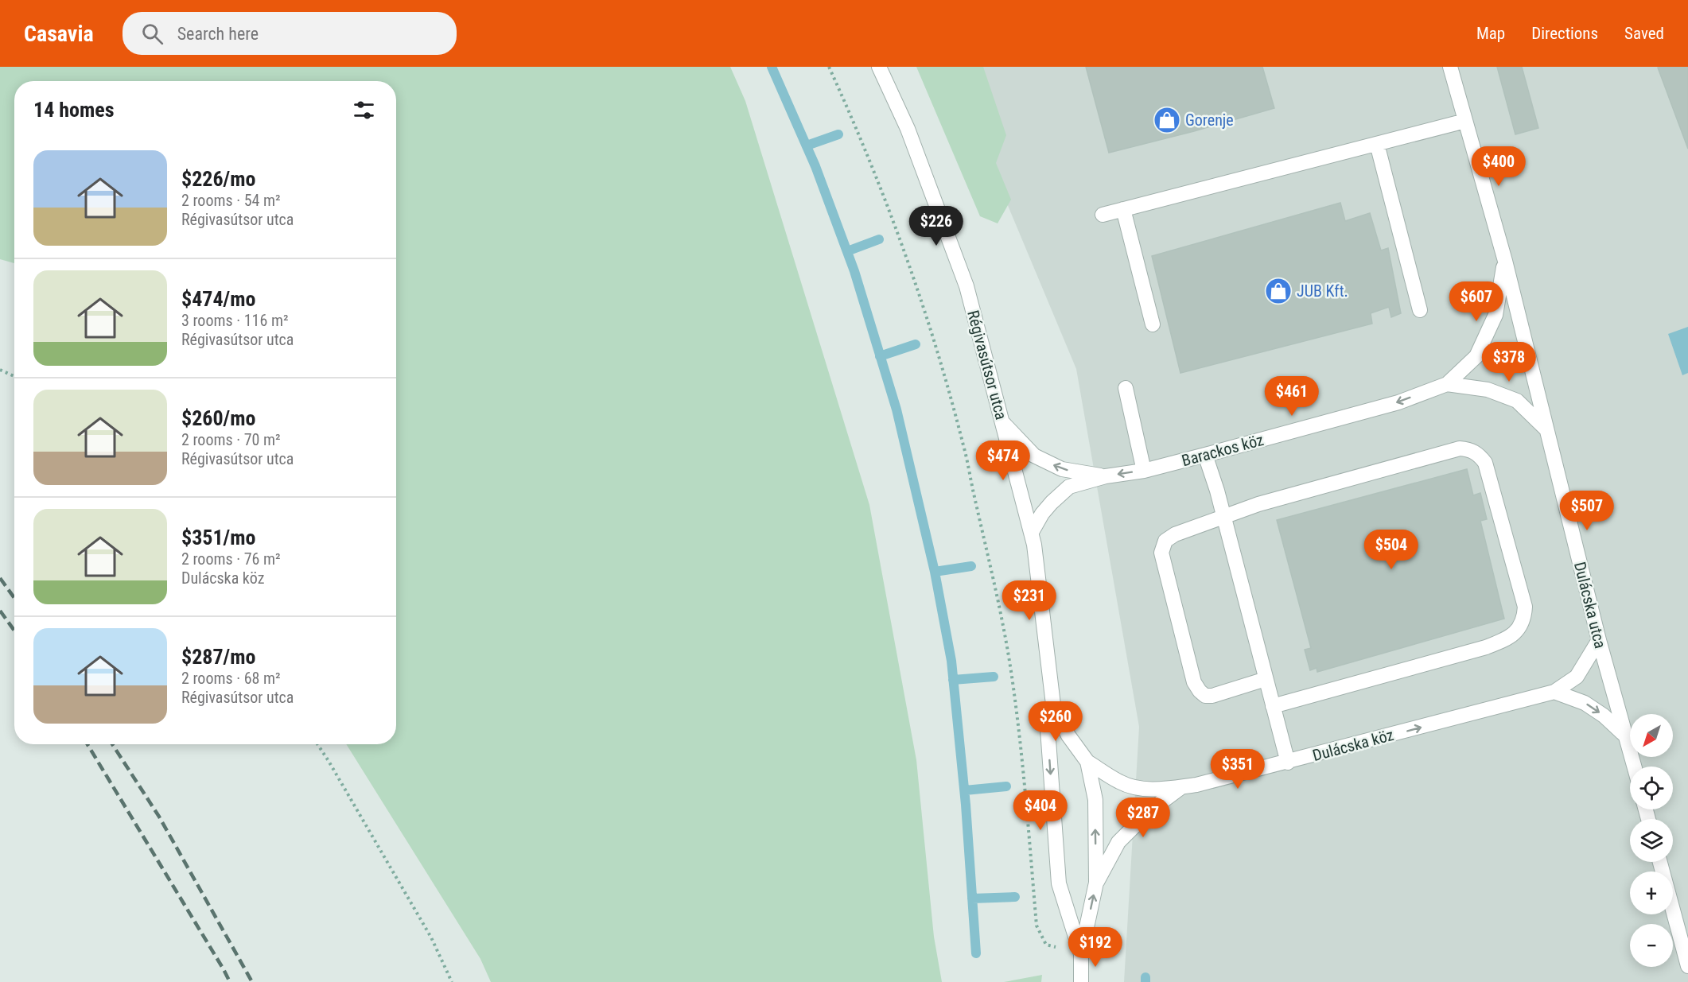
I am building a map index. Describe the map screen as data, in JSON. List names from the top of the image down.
{
  "streets": {
    "street": [
      "Régivasútsor utca",
      "Barackos köz",
      "Dulácska utca",
      "Dulácska köz"
    ]
  },
  "crossings": [
    ["Régivasútsor utca", "Barackos köz"],
    ["Régivasútsor utca", "Dulácska köz"],
    ["Barackos köz", "Dulácska utca"],
    ["Dulácska utca", "Dulácska köz"]
  ],
  "one_way": ["Barackos köz", "Dulácska köz"],
  "places": {
    "shop": ["Gorenje", "JUB Kft."]
  },
  "north": "bottom left",
  "page": {
    "header": "Casavia",
    "search": "Search here",
    "nav": ["Map", "Directions", "Saved"],
    "heading": "14 homes",
    "list": [
      {
        "name": "$226/mo",
        "note": "2 rooms · 54 m² · Régivasútsor utca"
      },
      {
        "name": "$474/mo",
        "note": "3 rooms · 116 m² · Régivasútsor utca"
      },
      {
        "name": "$260/mo",
        "note": "2 rooms · 70 m² · Régivasútsor utca"
      },
      {
        "name": "$351/mo",
        "note": "2 rooms · 76 m² · Dulácska köz"
      },
      {
        "name": "$287/mo",
        "note": "2 rooms · 68 m² · Régivasútsor utca"
      }
    ],
    "price": [
      "$400",
      "$226",
      "$607",
      "$378",
      "$461",
      "$474",
      "$507",
      "$504",
      "$231",
      "$260",
      "$351",
      "$404",
      "$287",
      "$192"
    ],
    "map_buttons": ["+", "−"]
  }
}
